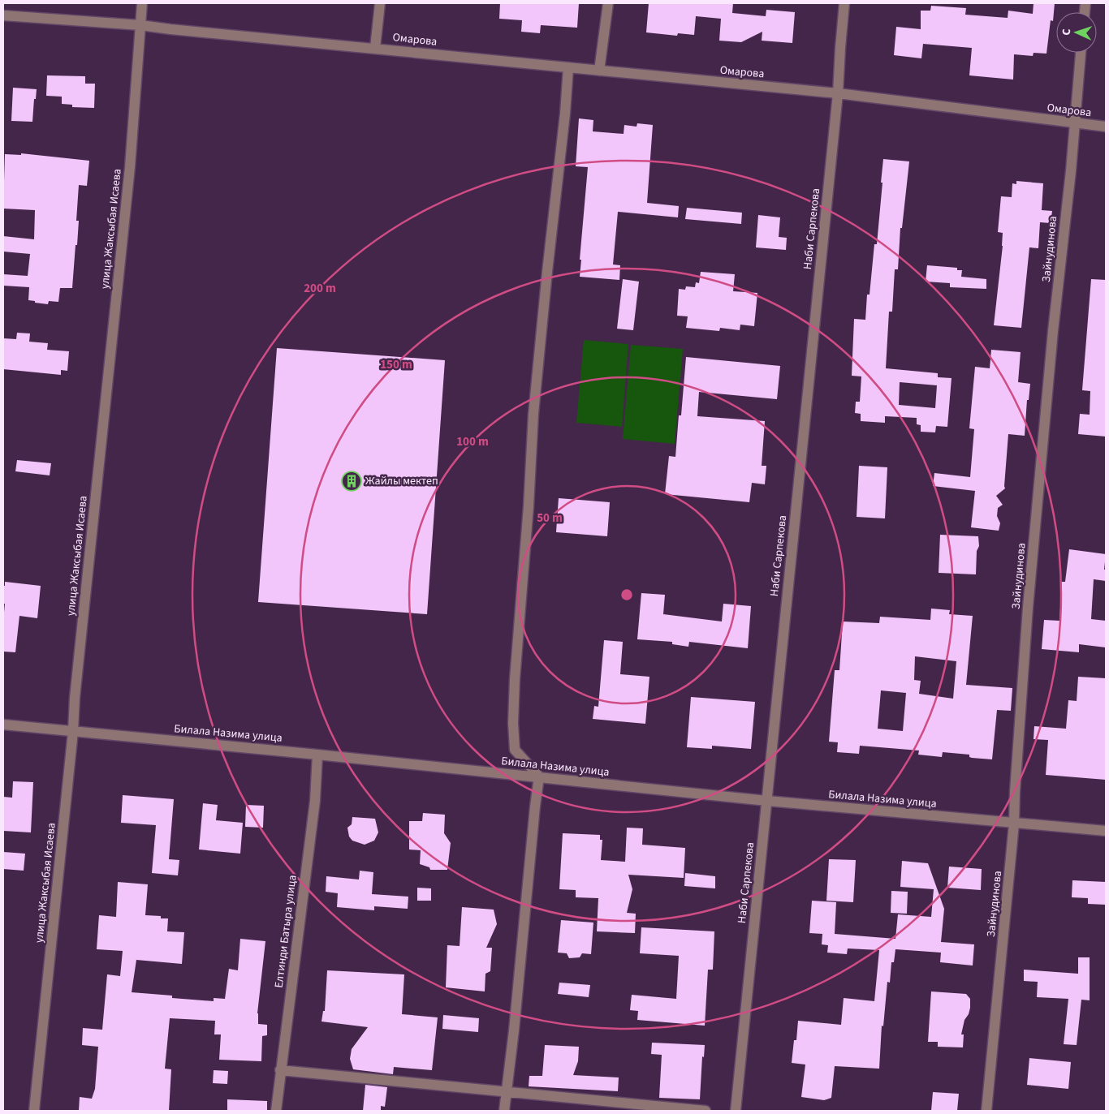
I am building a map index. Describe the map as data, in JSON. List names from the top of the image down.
{
  "streets": {
    "street": [
      "Омарова",
      "улица Жаксыбая Исаева",
      "Наби Сарпекова",
      "Зайнудинова",
      "Билала Назима улица",
      "Елтинди Батыра улица"
    ]
  },
  "crossings": [
    ["Омарова", "улица Жаксыбая Исаева"],
    ["Омарова", "Наби Сарпекова"],
    ["Омарова", "Зайнудинова"],
    ["улица Жаксыбая Исаева", "Билала Назима улица"],
    ["Наби Сарпекова", "Билала Назима улица"],
    ["Зайнудинова", "Билала Назима улица"],
    ["Билала Назима улица", "Елтинди Батыра улица"]
  ],
  "places": {
    "building": ["Жайлы мектеп"]
  },
  "north": "left",
  "rings": [
    "200 m",
    "150 m",
    "100 m",
    "50 m"
  ]
}
